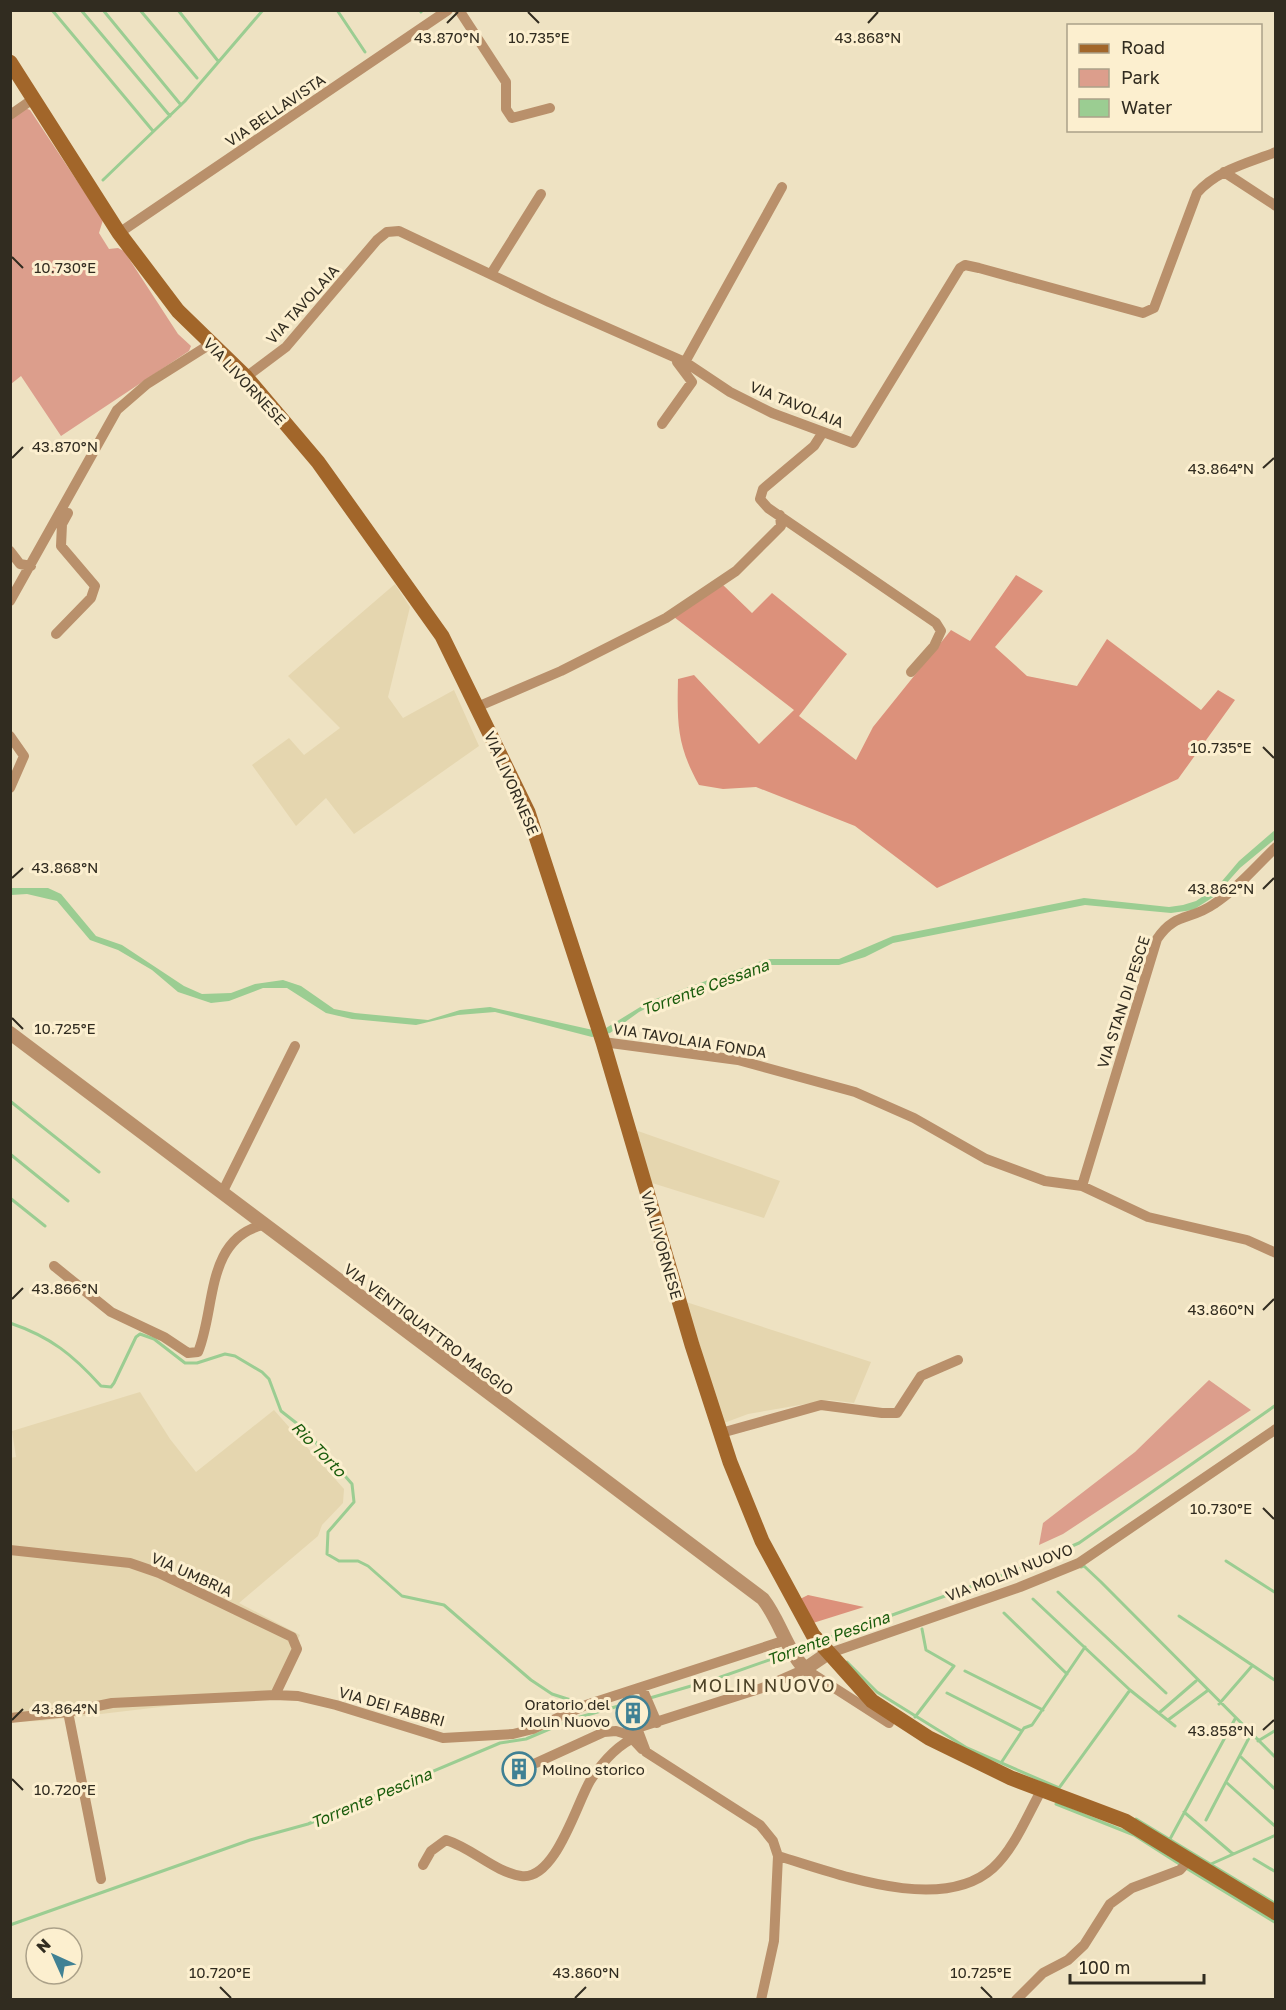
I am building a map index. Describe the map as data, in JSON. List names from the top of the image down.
{
  "streets": {
    "main road": ["VIA LIVORNESE"],
    "street": [
      "VIA BELLAVISTA",
      "VIA TAVOLAIA",
      "VIA STAN DI PESCE",
      "VIA TAVOLAIA FONDA",
      "VIA VENTIQUATTRO MAGGIO",
      "VIA MOLIN NUOVO",
      "VIA UMBRIA",
      "VIA DEI FABBRI"
    ]
  },
  "crossings": [
    ["VIA BELLAVISTA", "VIA LIVORNESE"],
    ["VIA TAVOLAIA", "VIA LIVORNESE"],
    ["VIA LIVORNESE", "VIA TAVOLAIA FONDA"],
    ["VIA LIVORNESE", "VIA MOLIN NUOVO"],
    ["VIA STAN DI PESCE", "VIA TAVOLAIA FONDA"],
    ["VIA VENTIQUATTRO MAGGIO", "VIA DEI FABBRI"],
    ["VIA UMBRIA", "VIA DEI FABBRI"]
  ],
  "districts": ["MOLIN NUOVO"],
  "water": ["Torrente Cessana", "Rio Torto", "Torrente Pescina"],
  "places": {
    "building": ["Oratorio del Molin Nuovo", "Molino storico"]
  },
  "legend": ["Road", "Park", "Water"],
  "scale_bar": "100 m",
  "north": "top left",
  "coordinates": [
    "10.735°E",
    "43.870°N",
    "43.868°N",
    "10.730°E",
    "43.864°N",
    "43.862°N",
    "10.725°E",
    "43.866°N",
    "43.860°N",
    "43.858°N",
    "10.720°E"
  ]
}
